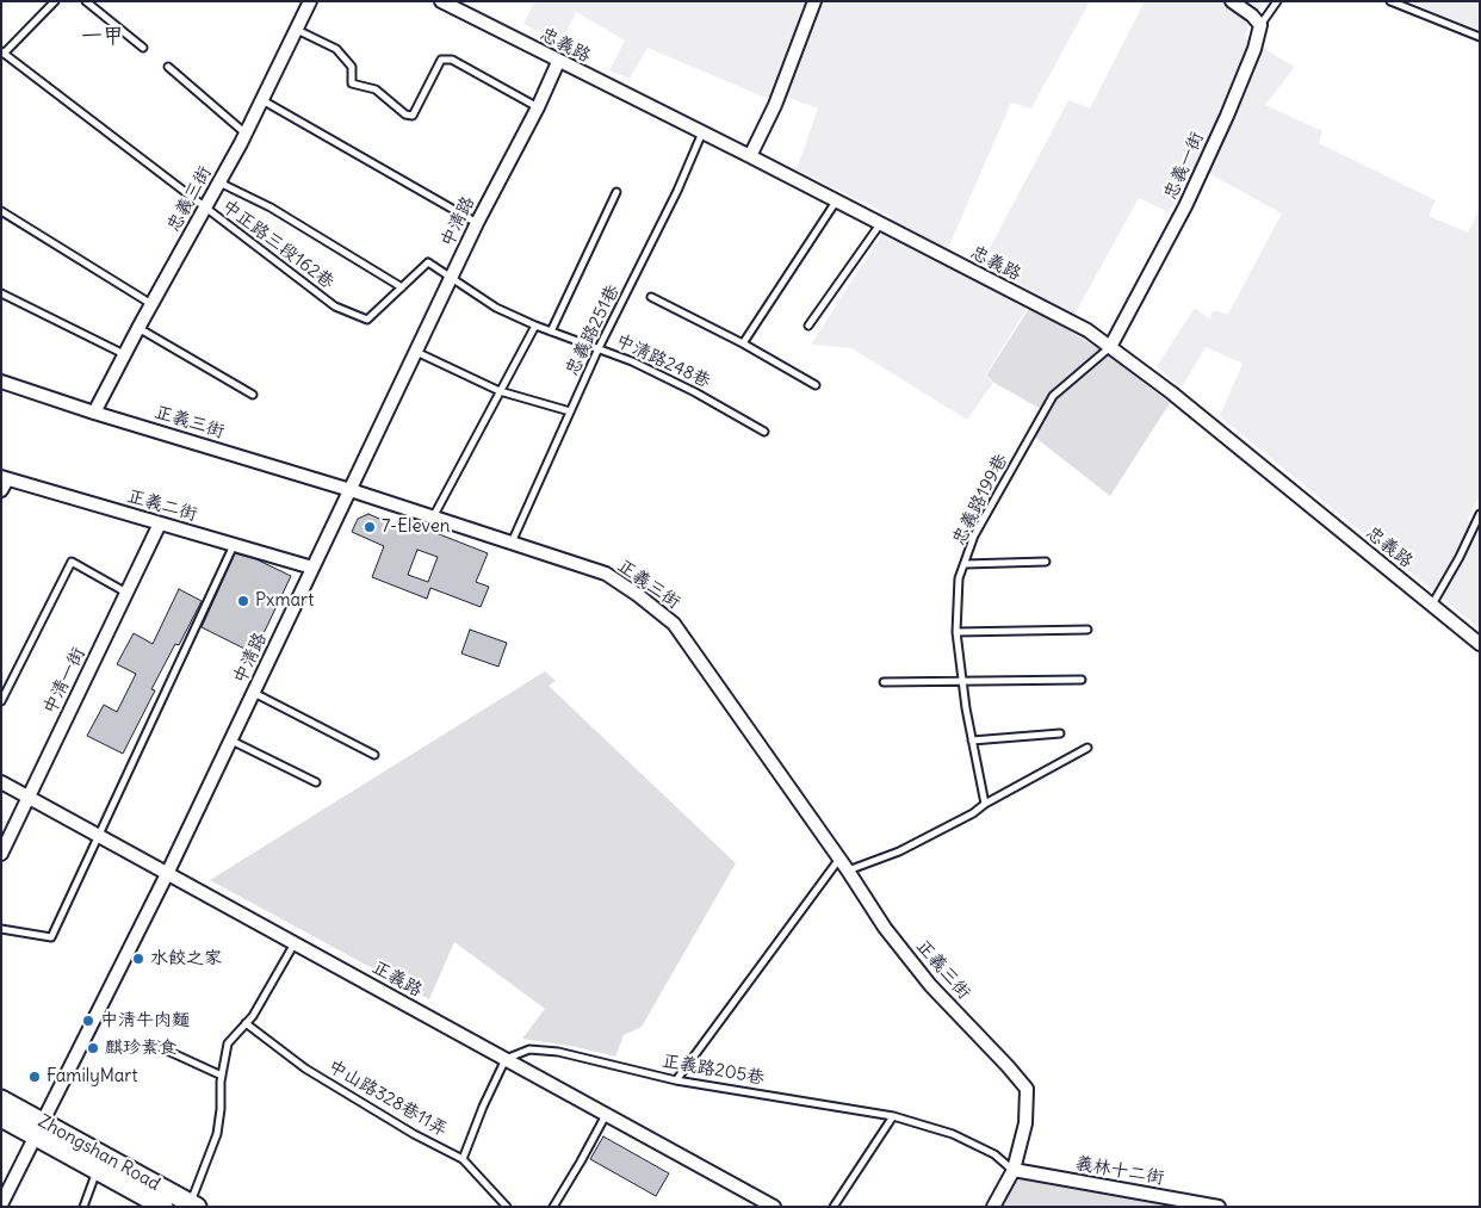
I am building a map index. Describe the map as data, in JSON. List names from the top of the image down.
{
  "streets": {
    "main road": ["Zhongshan Road"],
    "street": [
      "忠義路",
      "忠義一街",
      "忠義三街",
      "中清路",
      "正義三街",
      "正義二街",
      "中清一街",
      "正義路",
      "義林十二街"
    ],
    "lane": [
      "中正路三段162巷",
      "忠義路251巷",
      "中清路248巷",
      "忠義路199巷",
      "正義路205巷",
      "中山路328巷11弄"
    ]
  },
  "crossings": [
    ["忠義路", "忠義一街"],
    ["忠義路", "中清路"],
    ["忠義路", "忠義路251巷"],
    ["忠義路", "忠義路199巷"],
    ["忠義一街", "忠義路199巷"],
    ["忠義三街", "中正路三段162巷"],
    ["忠義三街", "正義三街"],
    ["中清路", "中正路三段162巷"],
    ["中清路", "中清路248巷"],
    ["中清路", "正義三街"],
    ["中清路", "正義二街"],
    ["中清路", "正義路"],
    ["中清路", "Zhongshan Road"],
    ["中正路三段162巷", "中清路248巷"],
    ["忠義路251巷", "中清路248巷"],
    ["忠義路251巷", "正義三街"],
    ["正義三街", "正義路205巷"],
    ["正義三街", "義林十二街"],
    ["正義二街", "中清一街"],
    ["中清一街", "正義路"],
    ["正義路", "正義路205巷"],
    ["正義路205巷", "義林十二街"]
  ],
  "districts": ["一甲"],
  "places": [
    "7-Eleven",
    "Pxmart",
    "水餃之家",
    "中清牛肉麵",
    "麒珍素食",
    "FamilyMart"
  ]
}
